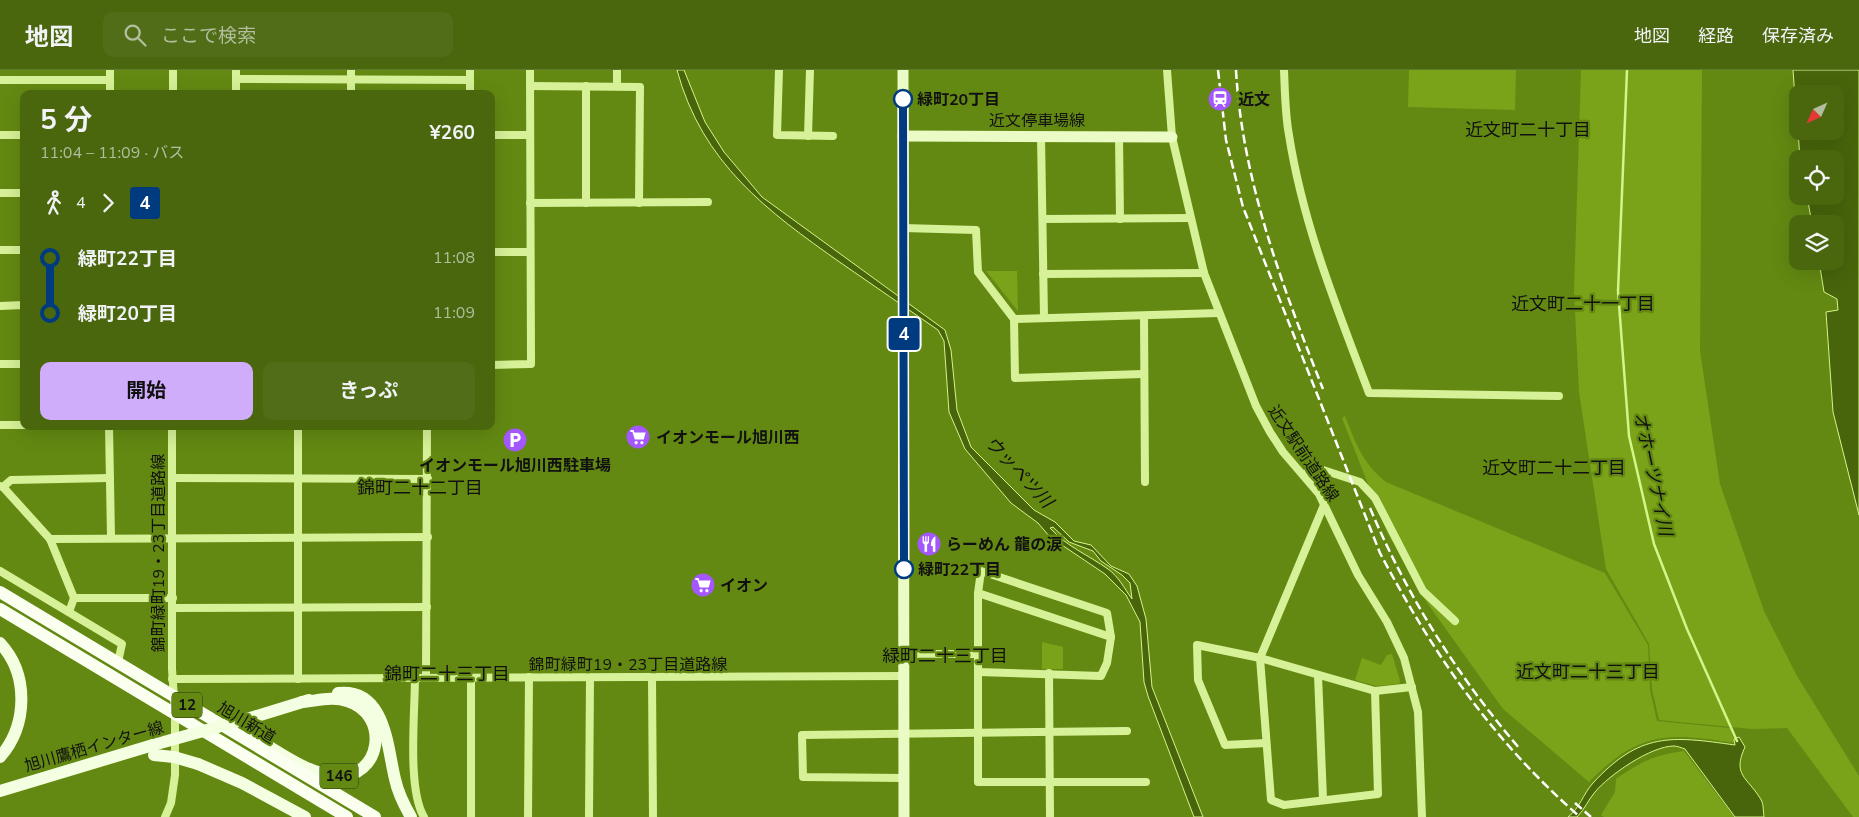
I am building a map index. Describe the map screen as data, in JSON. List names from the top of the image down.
{
  "streets": {
    "highway": ["12", "旭川新道"],
    "main road": ["近文停車場線", "旭川鷹栖インター線", "146"],
    "street": ["近文駅前道路線", "錦町緑町19・23丁目道路線"]
  },
  "crossings": [
    ["近文停車場線", "近文駅前道路線"],
    ["錦町緑町19・23丁目道路線", "旭川新道"],
    ["旭川新道", "旭川鷹栖インター線"],
    ["旭川鷹栖インター線", "146"]
  ],
  "districts": [
    "近文町二十丁目",
    "近文町二十一丁目",
    "近文町二十二丁目",
    "錦町二十二丁目",
    "緑町二十三丁目",
    "近文町二十三丁目",
    "錦町二十三丁目"
  ],
  "water": ["ウッペツ川", "オホーツナイ川"],
  "places": {
    "other": ["緑町20丁目", "緑町22丁目"],
    "station": ["近文"],
    "supermarket": ["イオンモール旭川西", "イオン"],
    "parking": ["イオンモール旭川西駐車場"],
    "restaurant": ["らーめん 龍の涙"]
  },
  "lines": ["bus line 4"],
  "north": "bottom left",
  "page": {
    "header": "地図",
    "search": "ここで検索",
    "nav": ["地図", "経路", "保存済み"],
    "on_map": "4",
    "heading": ["5 分", "11:04 – 11:09 · バス", "¥260"],
    "legs": ["4", "4"],
    "list": [
      {
        "name": "緑町22丁目",
        "value": "11:08"
      },
      {
        "name": "緑町20丁目",
        "value": "11:09"
      }
    ],
    "buttons": ["開始", "きっぷ"]
  }
}
